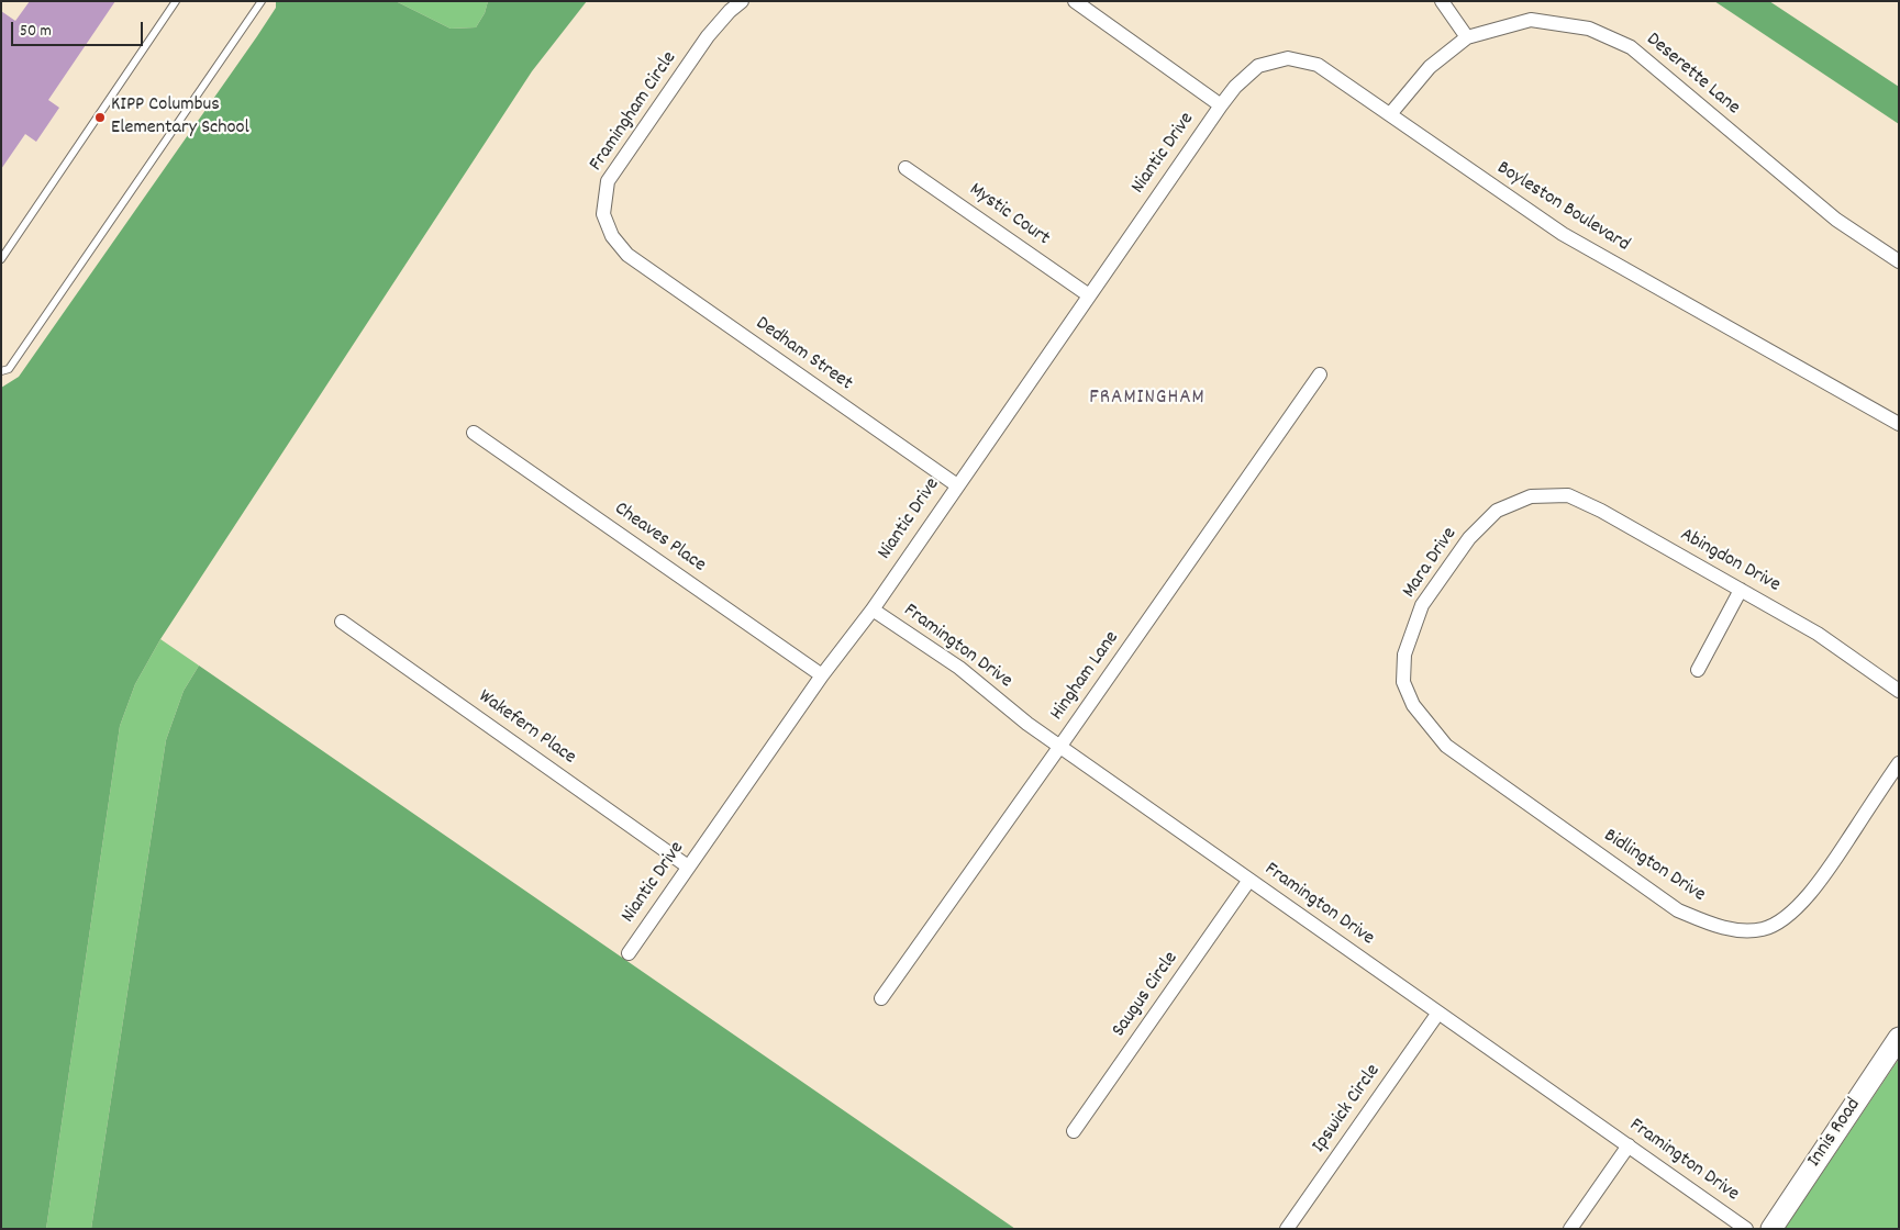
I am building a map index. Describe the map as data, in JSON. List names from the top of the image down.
{
  "streets": {
    "main road": ["Innis Road"],
    "street": [
      "Deserette Lane",
      "Framingham Circle",
      "Niantic Drive",
      "Boyleston Boulevard",
      "Mystic Court",
      "Dedham Street",
      "Cheaves Place",
      "Abingdon Drive",
      "Mara Drive",
      "Framington Drive",
      "Hingham Lane",
      "Wakefern Place",
      "Bidlington Drive",
      "Saugus Circle",
      "Ipswick Circle"
    ]
  },
  "crossings": [
    ["Deserette Lane", "Boyleston Boulevard"],
    ["Framingham Circle", "Dedham Street"],
    ["Niantic Drive", "Boyleston Boulevard"],
    ["Niantic Drive", "Mystic Court"],
    ["Niantic Drive", "Dedham Street"],
    ["Niantic Drive", "Cheaves Place"],
    ["Niantic Drive", "Framington Drive"],
    ["Niantic Drive", "Wakefern Place"],
    ["Abingdon Drive", "Mara Drive"],
    ["Mara Drive", "Bidlington Drive"],
    ["Framington Drive", "Hingham Lane"],
    ["Framington Drive", "Saugus Circle"],
    ["Framington Drive", "Ipswick Circle"]
  ],
  "districts": ["FRAMINGHAM"],
  "places": ["KIPP Columbus Elementary School"],
  "scale_bar": "50 m"
}
